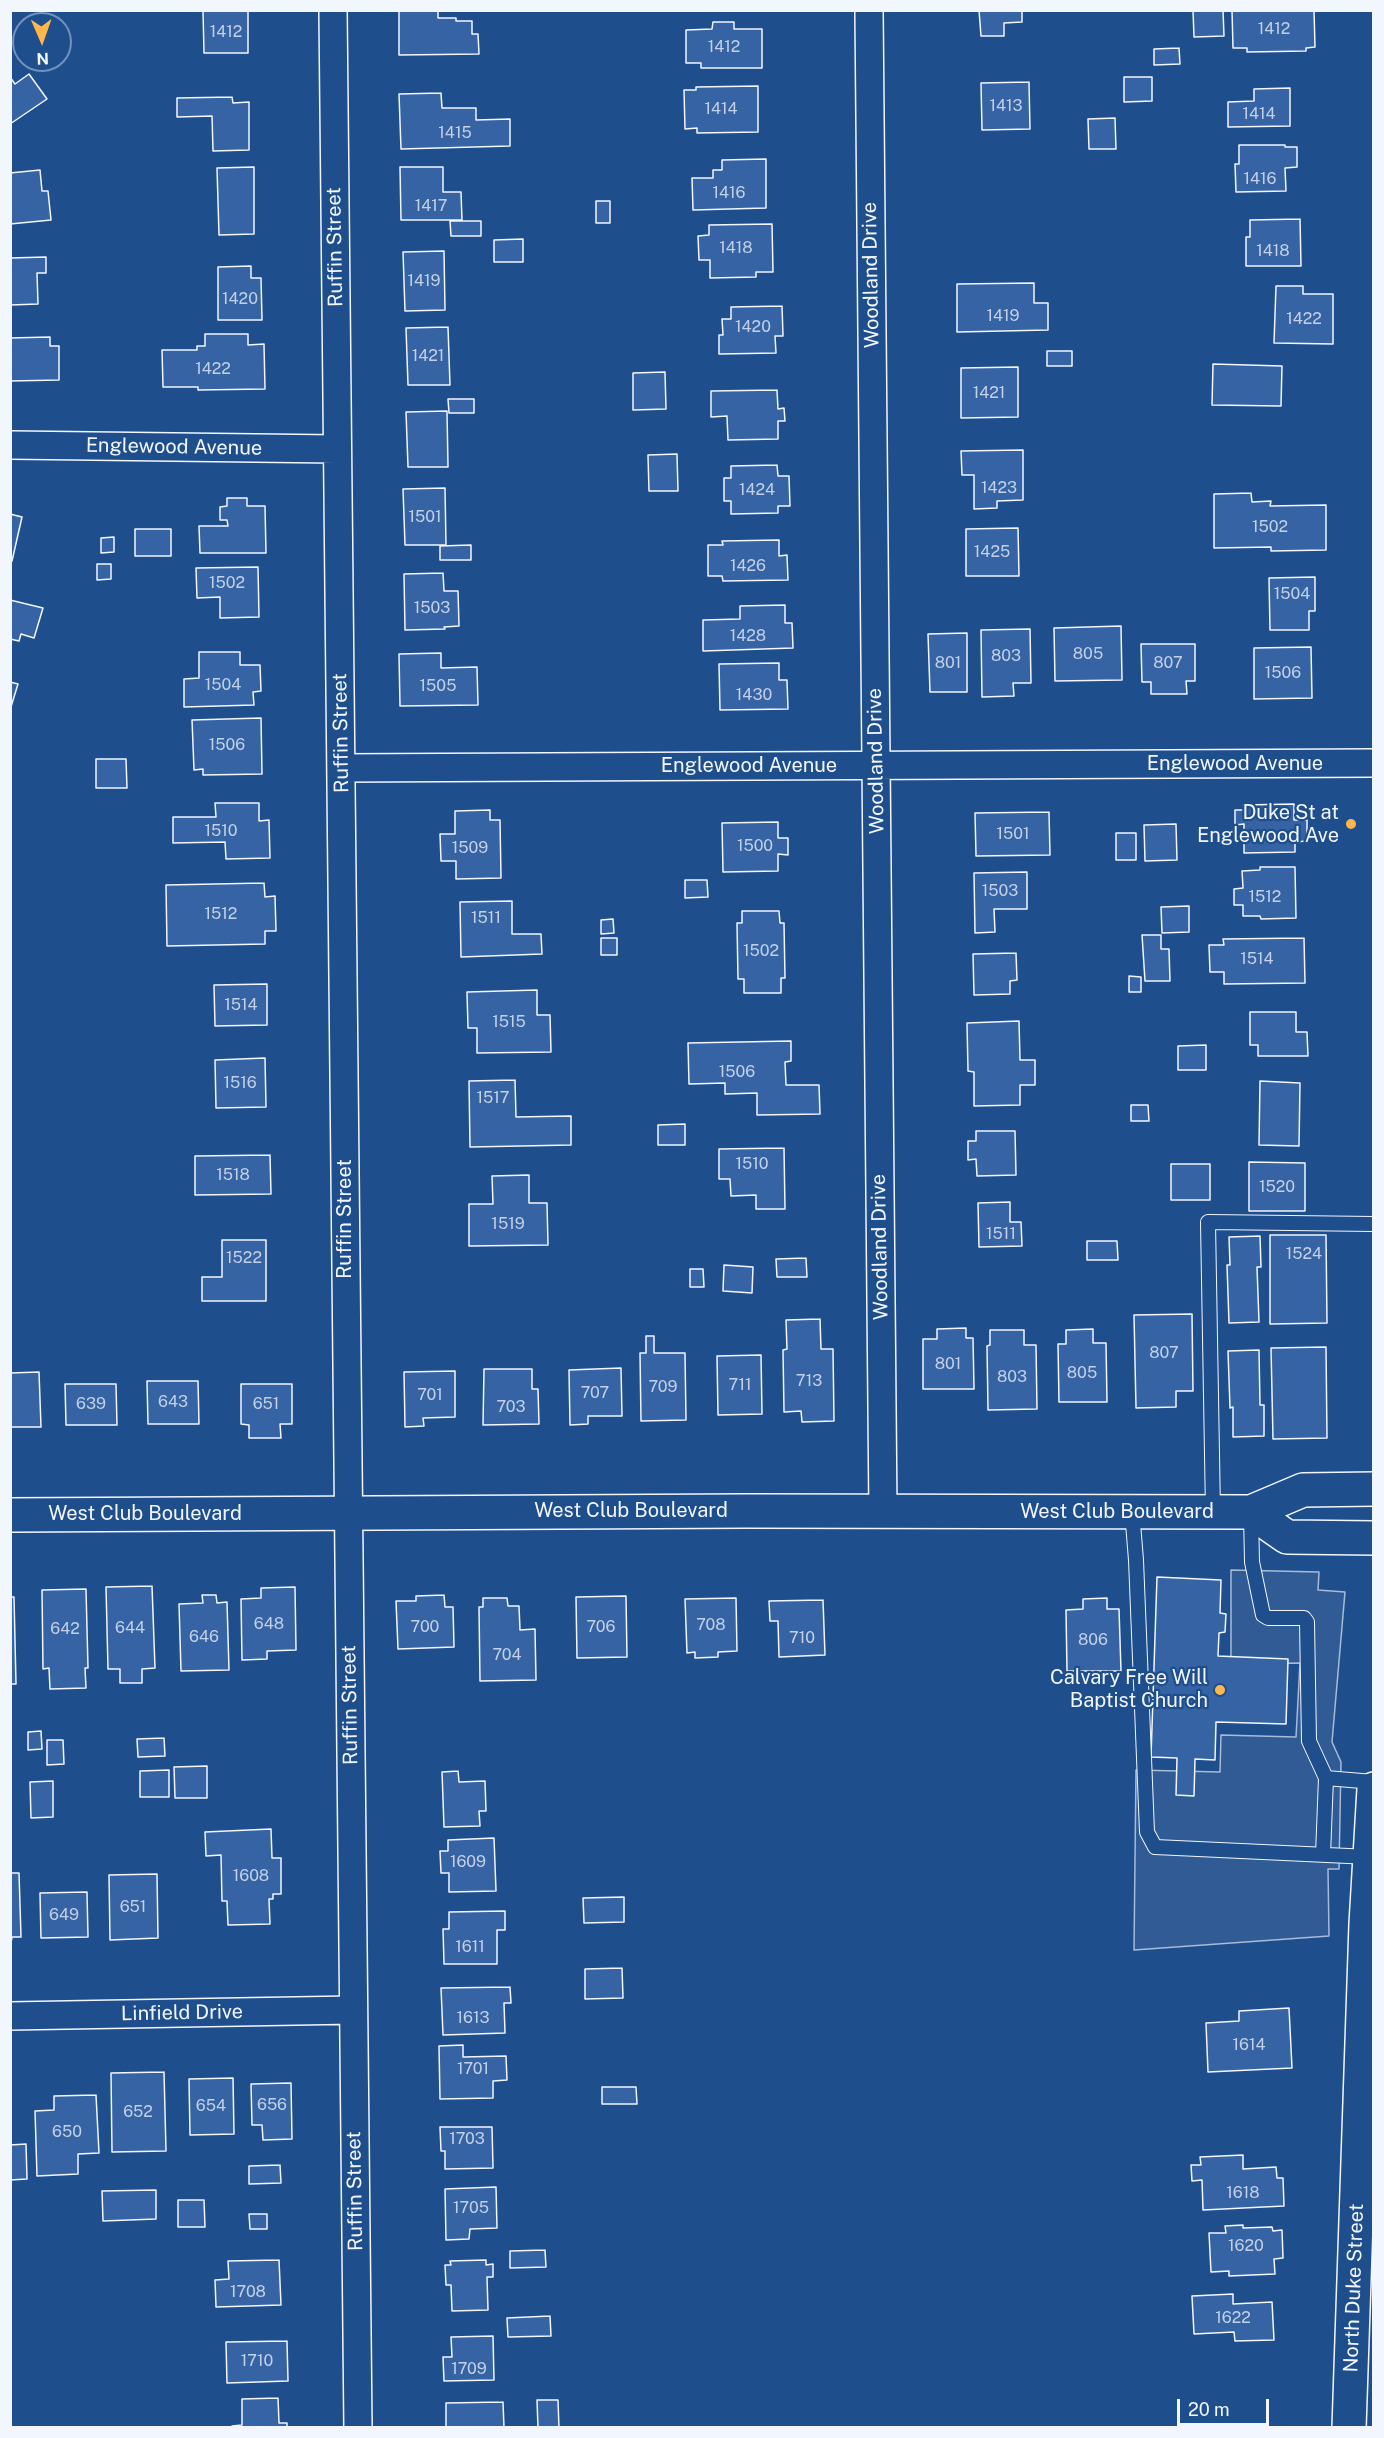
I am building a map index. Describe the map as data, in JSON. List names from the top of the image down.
{
  "streets": {
    "street": [
      "Ruffin Street",
      "Woodland Drive",
      "Englewood Avenue",
      "West Club Boulevard",
      "Linfield Drive",
      "North Duke Street"
    ]
  },
  "crossings": [
    ["Ruffin Street", "Englewood Avenue"],
    ["Ruffin Street", "West Club Boulevard"],
    ["Ruffin Street", "Linfield Drive"],
    ["Woodland Drive", "Englewood Avenue"],
    ["Woodland Drive", "West Club Boulevard"]
  ],
  "places": ["Duke St at Englewood Ave", "Calvary Free Will Baptist Church"],
  "house_numbers": [
    "1412",
    "1412",
    "1412",
    "1413",
    "1414",
    "1414",
    "1415",
    "1416",
    "1416",
    "1417",
    "1418",
    "1418",
    "1419",
    "1420",
    "1419",
    "1422",
    "1420",
    "1421",
    "1422",
    "1421",
    "1423",
    "1424",
    "1501",
    "1502",
    "1425",
    "1426",
    "1502",
    "1504",
    "1503",
    "1428",
    "805",
    "803",
    "801",
    "807",
    "1506",
    "1504",
    "1505",
    "1430",
    "1506",
    "1510",
    "1501",
    "1500",
    "1509",
    "1503",
    "1512",
    "1512",
    "1511",
    "1502",
    "1514",
    "1514",
    "1515",
    "1506",
    "1516",
    "1517",
    "1510",
    "1518",
    "1520",
    "1519",
    "1511",
    "1524",
    "1522",
    "807",
    "801",
    "805",
    "803",
    "713",
    "711",
    "709",
    "707",
    "701",
    "643",
    "639",
    "651",
    "703",
    "648",
    "708",
    "700",
    "706",
    "644",
    "642",
    "646",
    "710",
    "806",
    "704",
    "1609",
    "1608",
    "651",
    "649",
    "1611",
    "1613",
    "1614",
    "1701",
    "656",
    "654",
    "652",
    "650",
    "1703",
    "1618",
    "1705",
    "1620",
    "1708",
    "1622",
    "1710",
    "1709"
  ],
  "scale_bar": "20 m",
  "north": "bottom"
}
